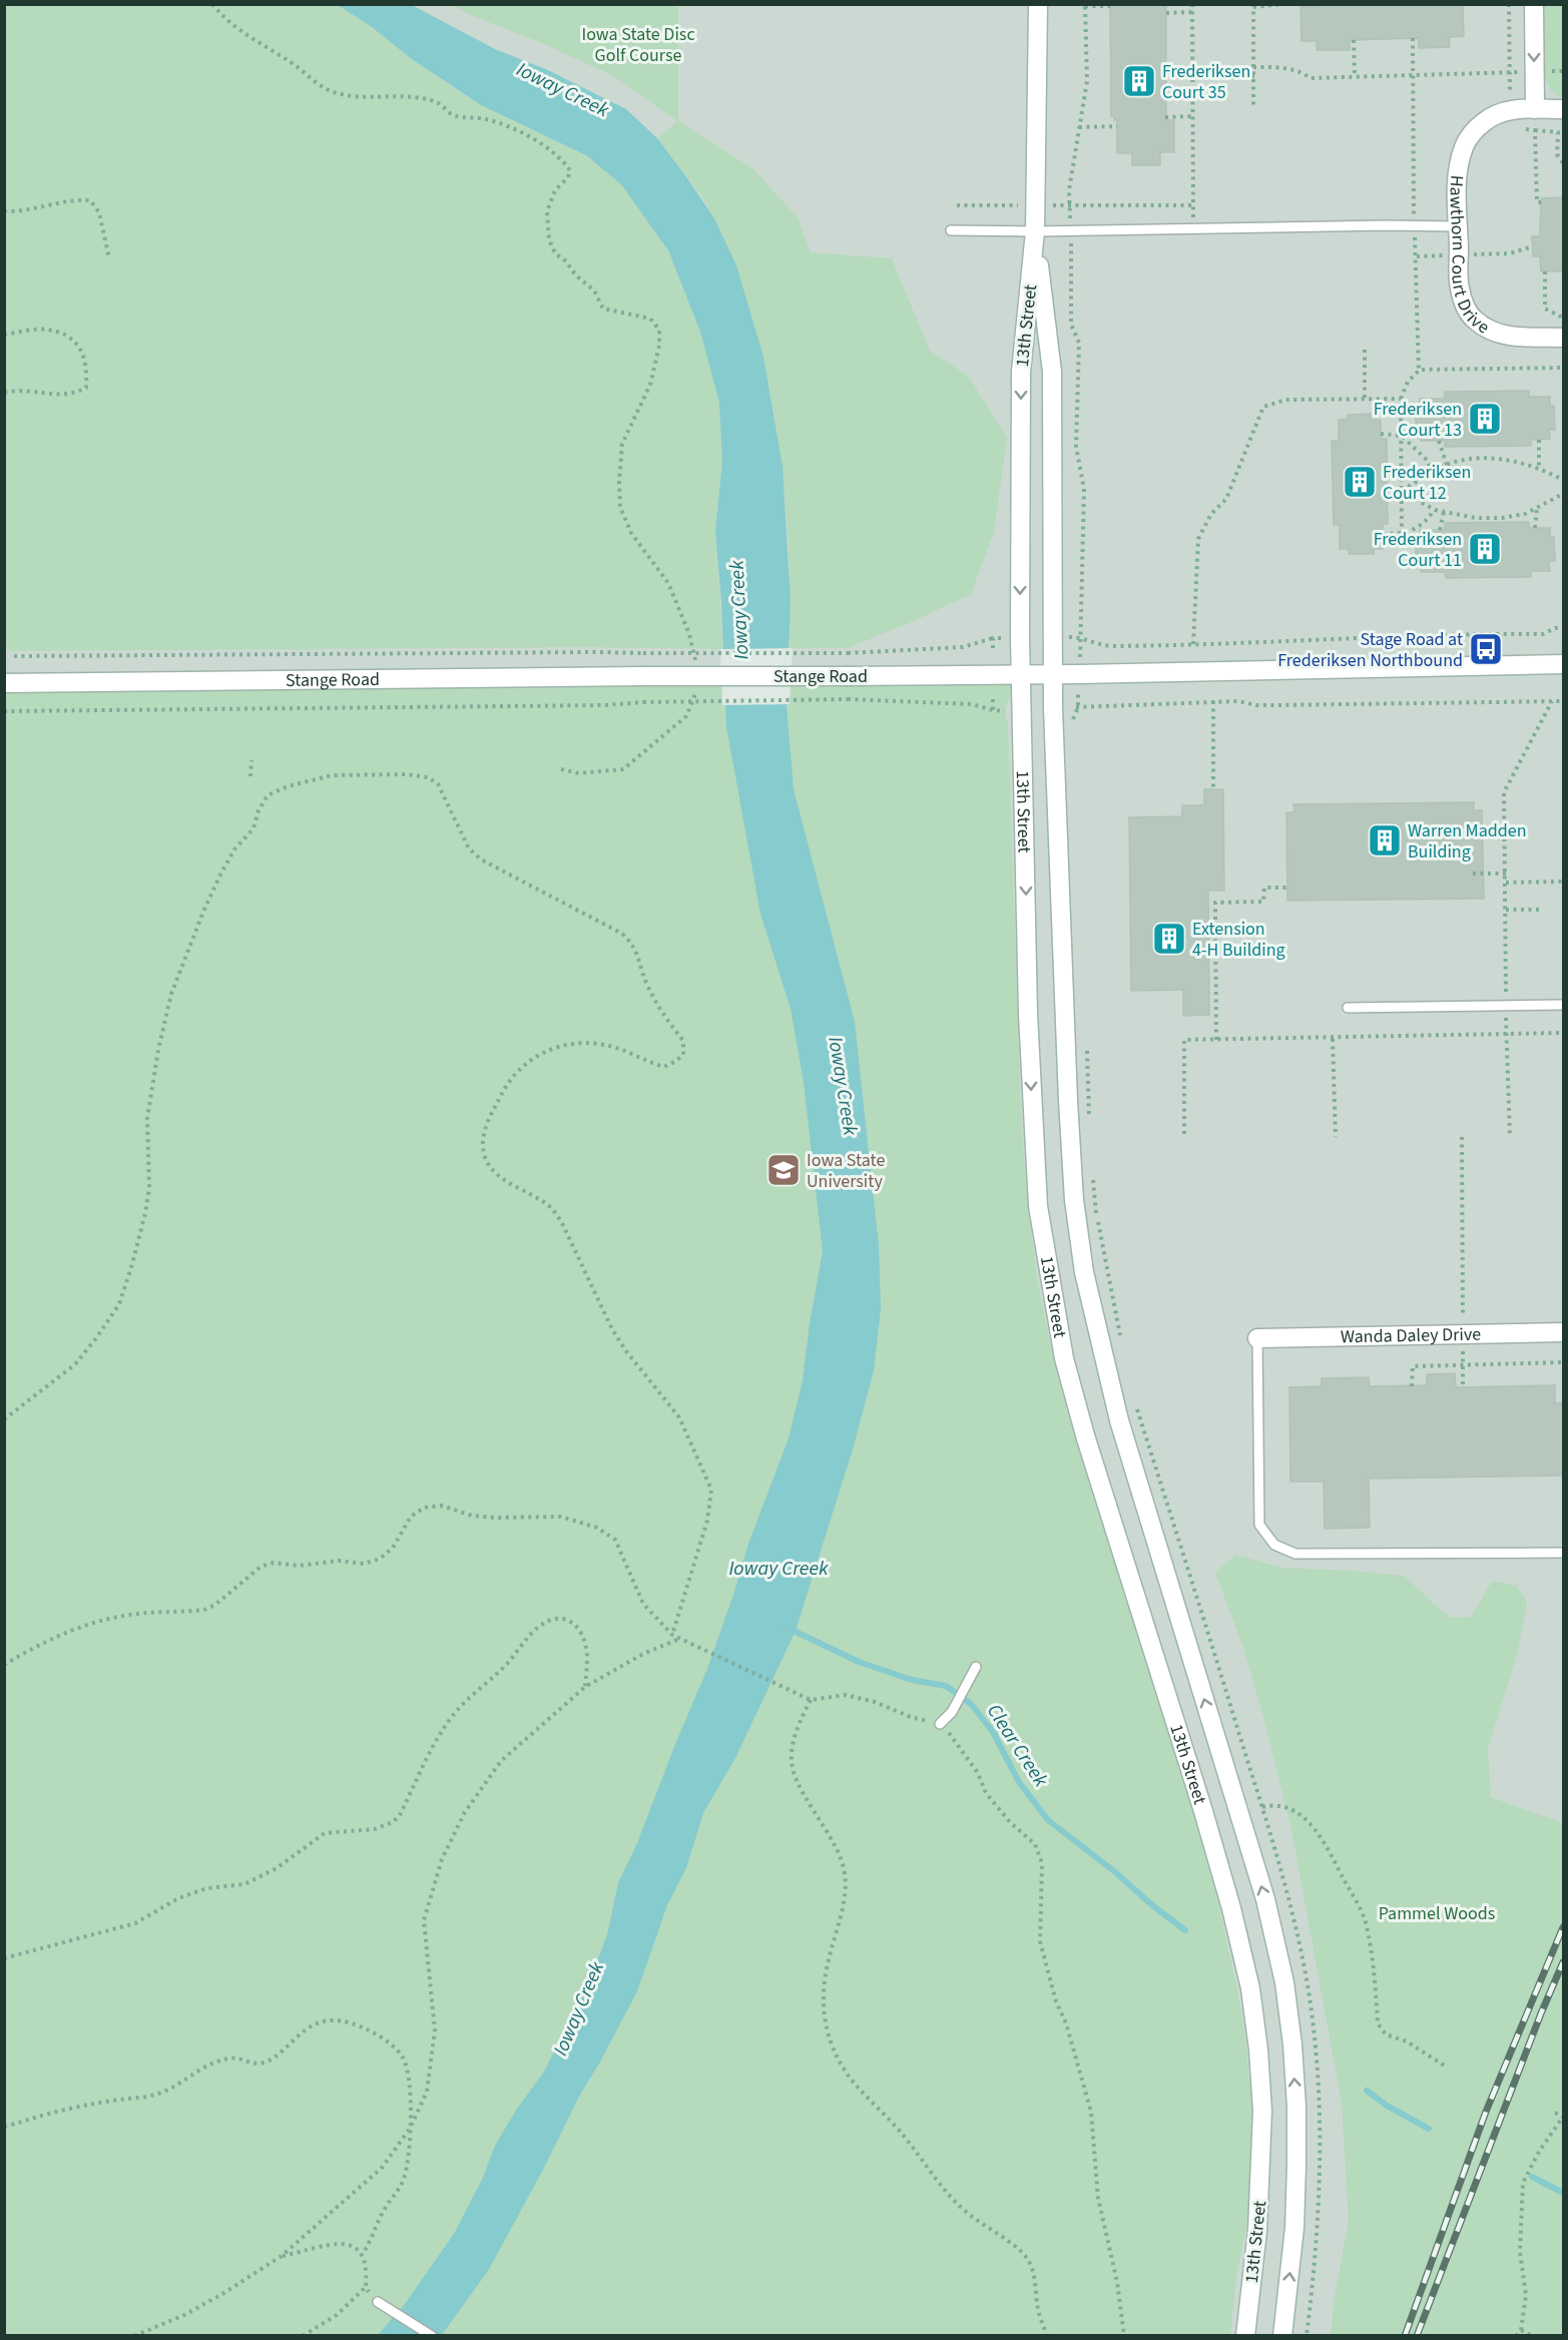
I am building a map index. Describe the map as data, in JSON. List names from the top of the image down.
{
  "streets": {
    "main road": [
      "Hawthorn Court Drive",
      "13th Street",
      "Stange Road",
      "Wanda Daley Drive"
    ]
  },
  "crossings": [
    ["13th Street", "Stange Road"]
  ],
  "water": ["Ioway Creek", "Clear Creek"],
  "parks": ["Iowa State Disc Golf Course", "Pammel Woods"],
  "places": {
    "building": [
      "Frederiksen Court 35",
      "Frederiksen Court 13",
      "Frederiksen Court 12",
      "Frederiksen Court 11",
      "Warren Madden Building",
      "Extension 4-H Building"
    ],
    "bus stop": ["Stage Road at Frederiksen Northbound"],
    "school or university": ["Iowa State University"]
  }
}
